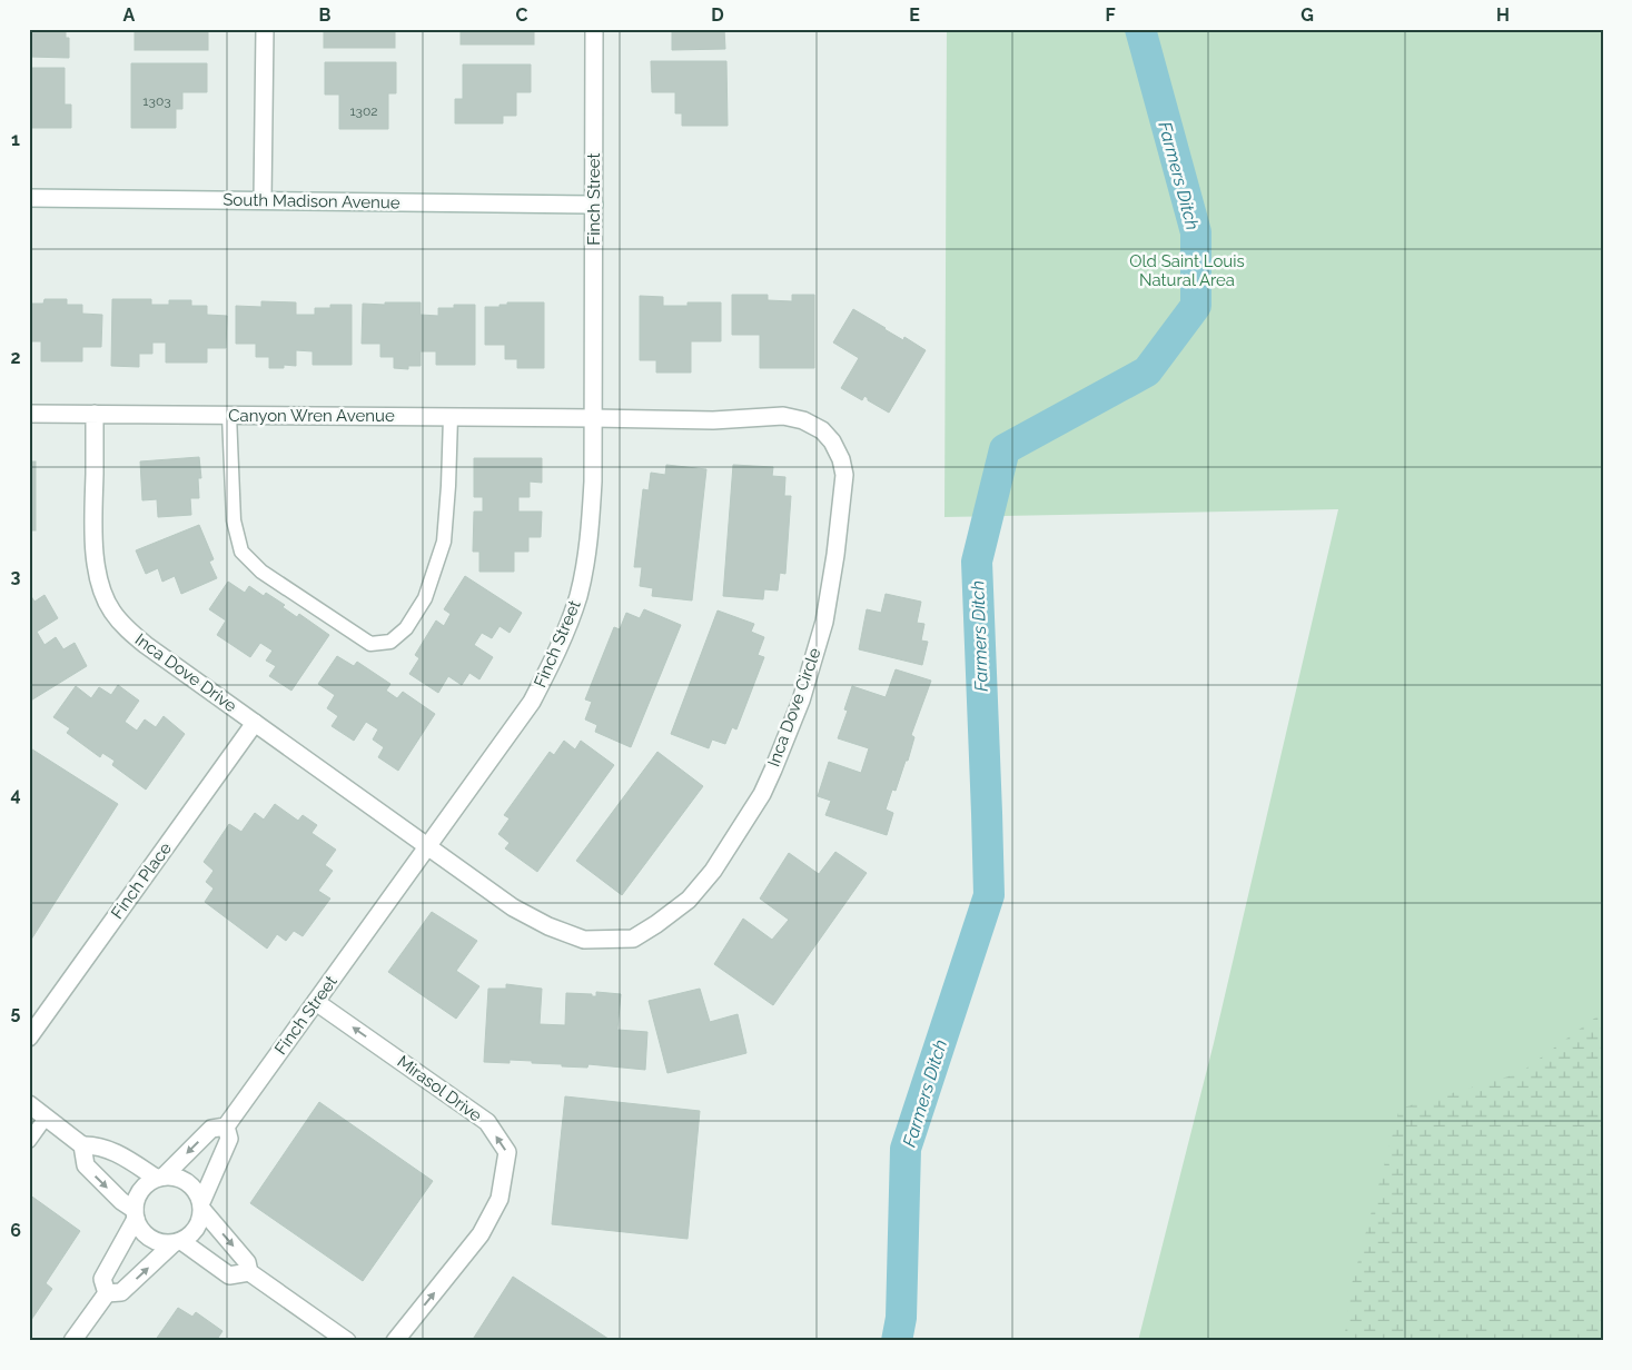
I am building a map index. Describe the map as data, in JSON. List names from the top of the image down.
{
  "streets": {
    "street": [
      "Finch Street",
      "South Madison Avenue",
      "Canyon Wren Avenue",
      "Inca Dove Drive",
      "Inca Dove Circle",
      "Finch Place",
      "Mirasol Drive"
    ]
  },
  "crossings": [
    ["Finch Street", "South Madison Avenue"],
    ["Finch Street", "Canyon Wren Avenue"],
    ["Finch Street", "Inca Dove Drive"],
    ["Finch Street", "Inca Dove Circle"],
    ["Finch Street", "Mirasol Drive"],
    ["Canyon Wren Avenue", "Inca Dove Drive"],
    ["Canyon Wren Avenue", "Inca Dove Circle"],
    ["Inca Dove Drive", "Inca Dove Circle"],
    ["Inca Dove Drive", "Finch Place"]
  ],
  "water": ["Farmers Ditch"],
  "parks": ["Old Saint Louis Natural Area"],
  "house_numbers": ["1303", "1302"],
  "grid": {
    "columns": [
      "A",
      "B",
      "C",
      "D",
      "E",
      "F",
      "G",
      "H"
    ],
    "rows": [
      "1",
      "2",
      "3",
      "4",
      "5",
      "6"
    ]
  }
}
